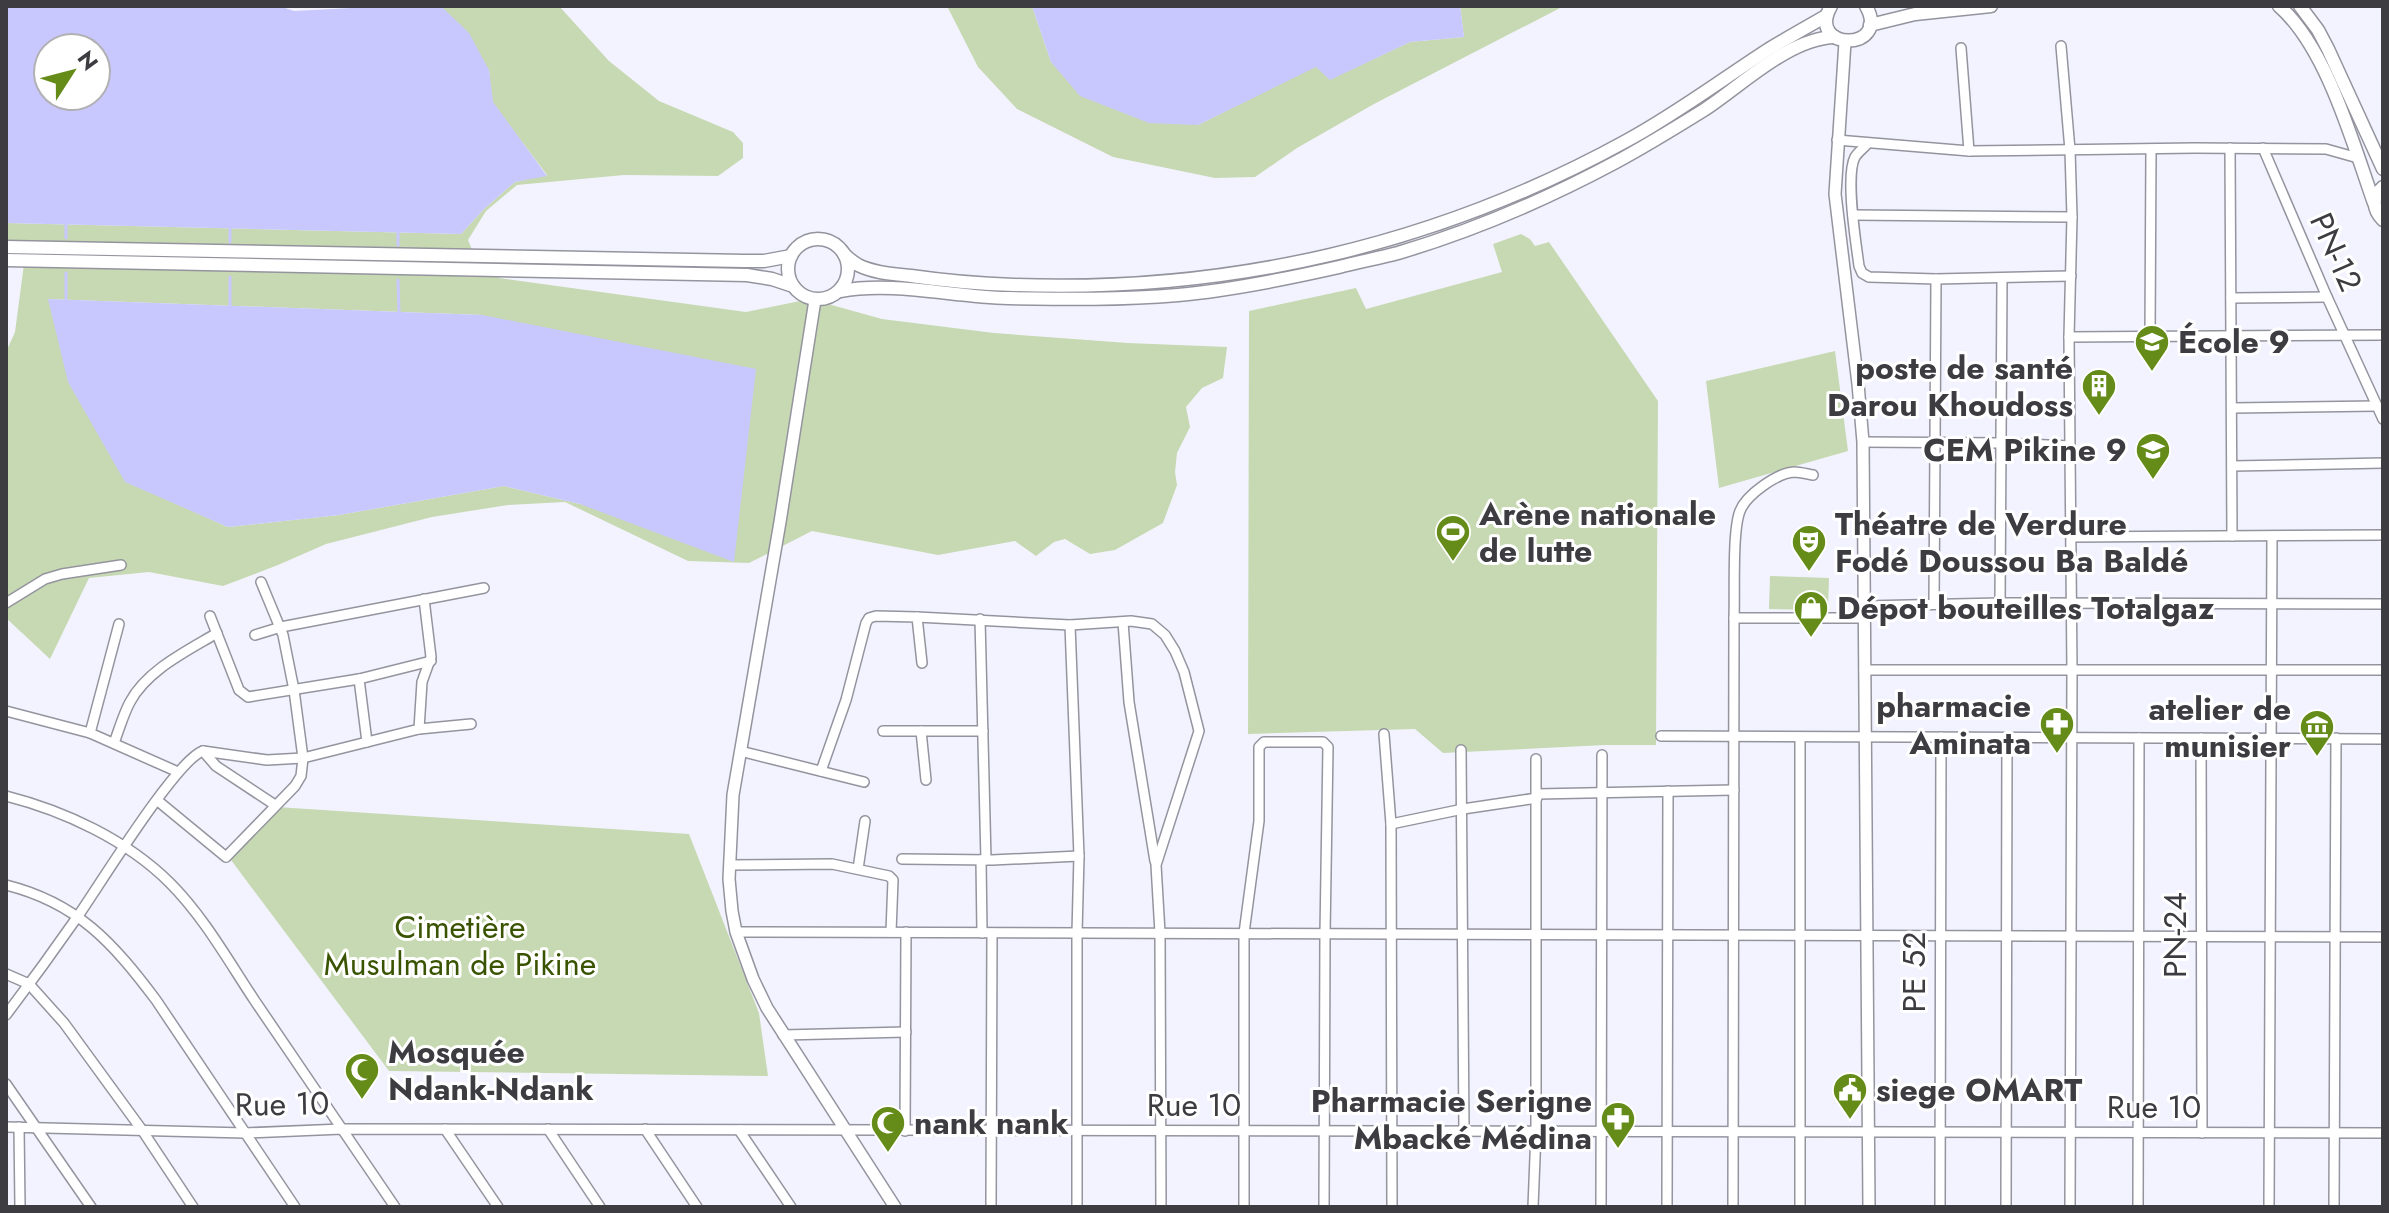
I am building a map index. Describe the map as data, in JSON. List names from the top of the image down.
{
  "streets": {
    "street": [
      "PN-12",
      "PN-24",
      "PE 52",
      "Rue 10"
    ]
  },
  "crossings": [
    ["PN-24", "Rue 10"],
    ["PE 52", "Rue 10"]
  ],
  "parks": ["Cimetière Musulman de Pikine"],
  "places": {
    "school or university": ["École 9", "CEM Pikine 9"],
    "building": ["poste de santé Darou Khoudoss"],
    "sports": ["Arène nationale de lutte"],
    "theatre": ["Théatre de Verdure Fodé Doussou Ba Baldé"],
    "shop": ["Dépot bouteilles Totalgaz"],
    "pharmacy": ["pharmacie Aminata", "Pharmacie Serigne Mbacké Médina"],
    "museum": ["atelier de munisier"],
    "mosque": ["Mosquée Ndank-Ndank", "nank nank"],
    "public building": ["siege OMART"]
  },
  "north": "top right"
}
